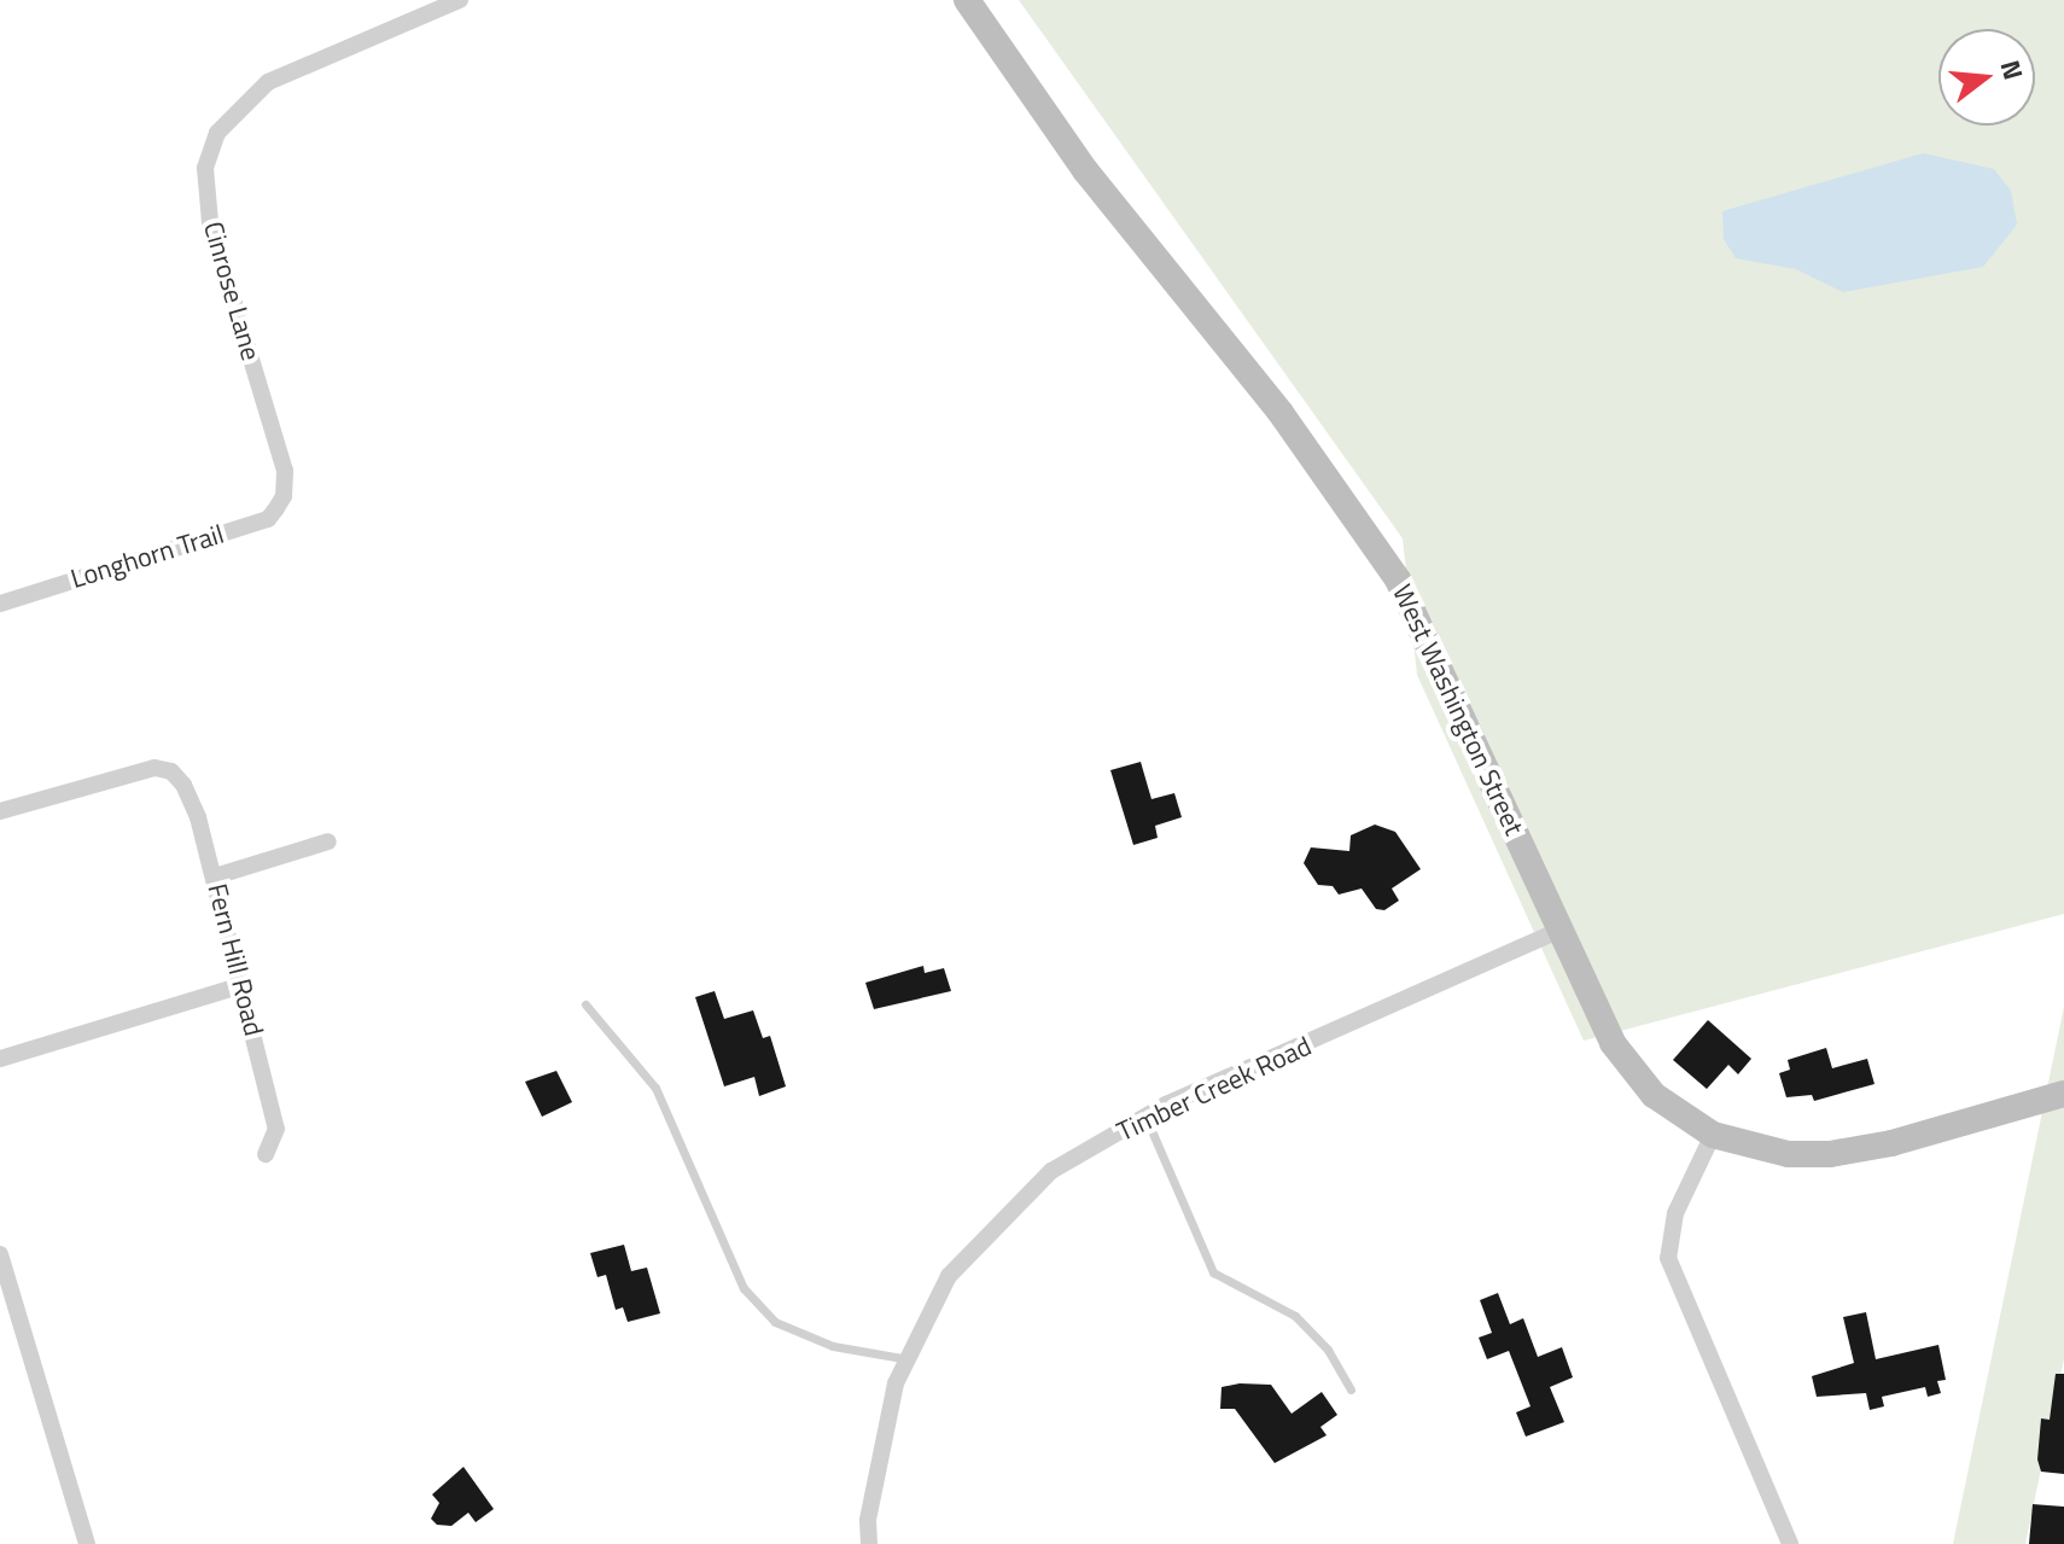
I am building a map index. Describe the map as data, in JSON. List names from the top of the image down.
{
  "streets": {
    "street": [
      "Cinrose Lane",
      "Longhorn Trail",
      "West Washington Street",
      "Fern Hill Road",
      "Timber Creek Road"
    ]
  },
  "crossings": [
    ["Cinrose Lane", "Longhorn Trail"],
    ["West Washington Street", "Timber Creek Road"]
  ],
  "north": "right"
}
